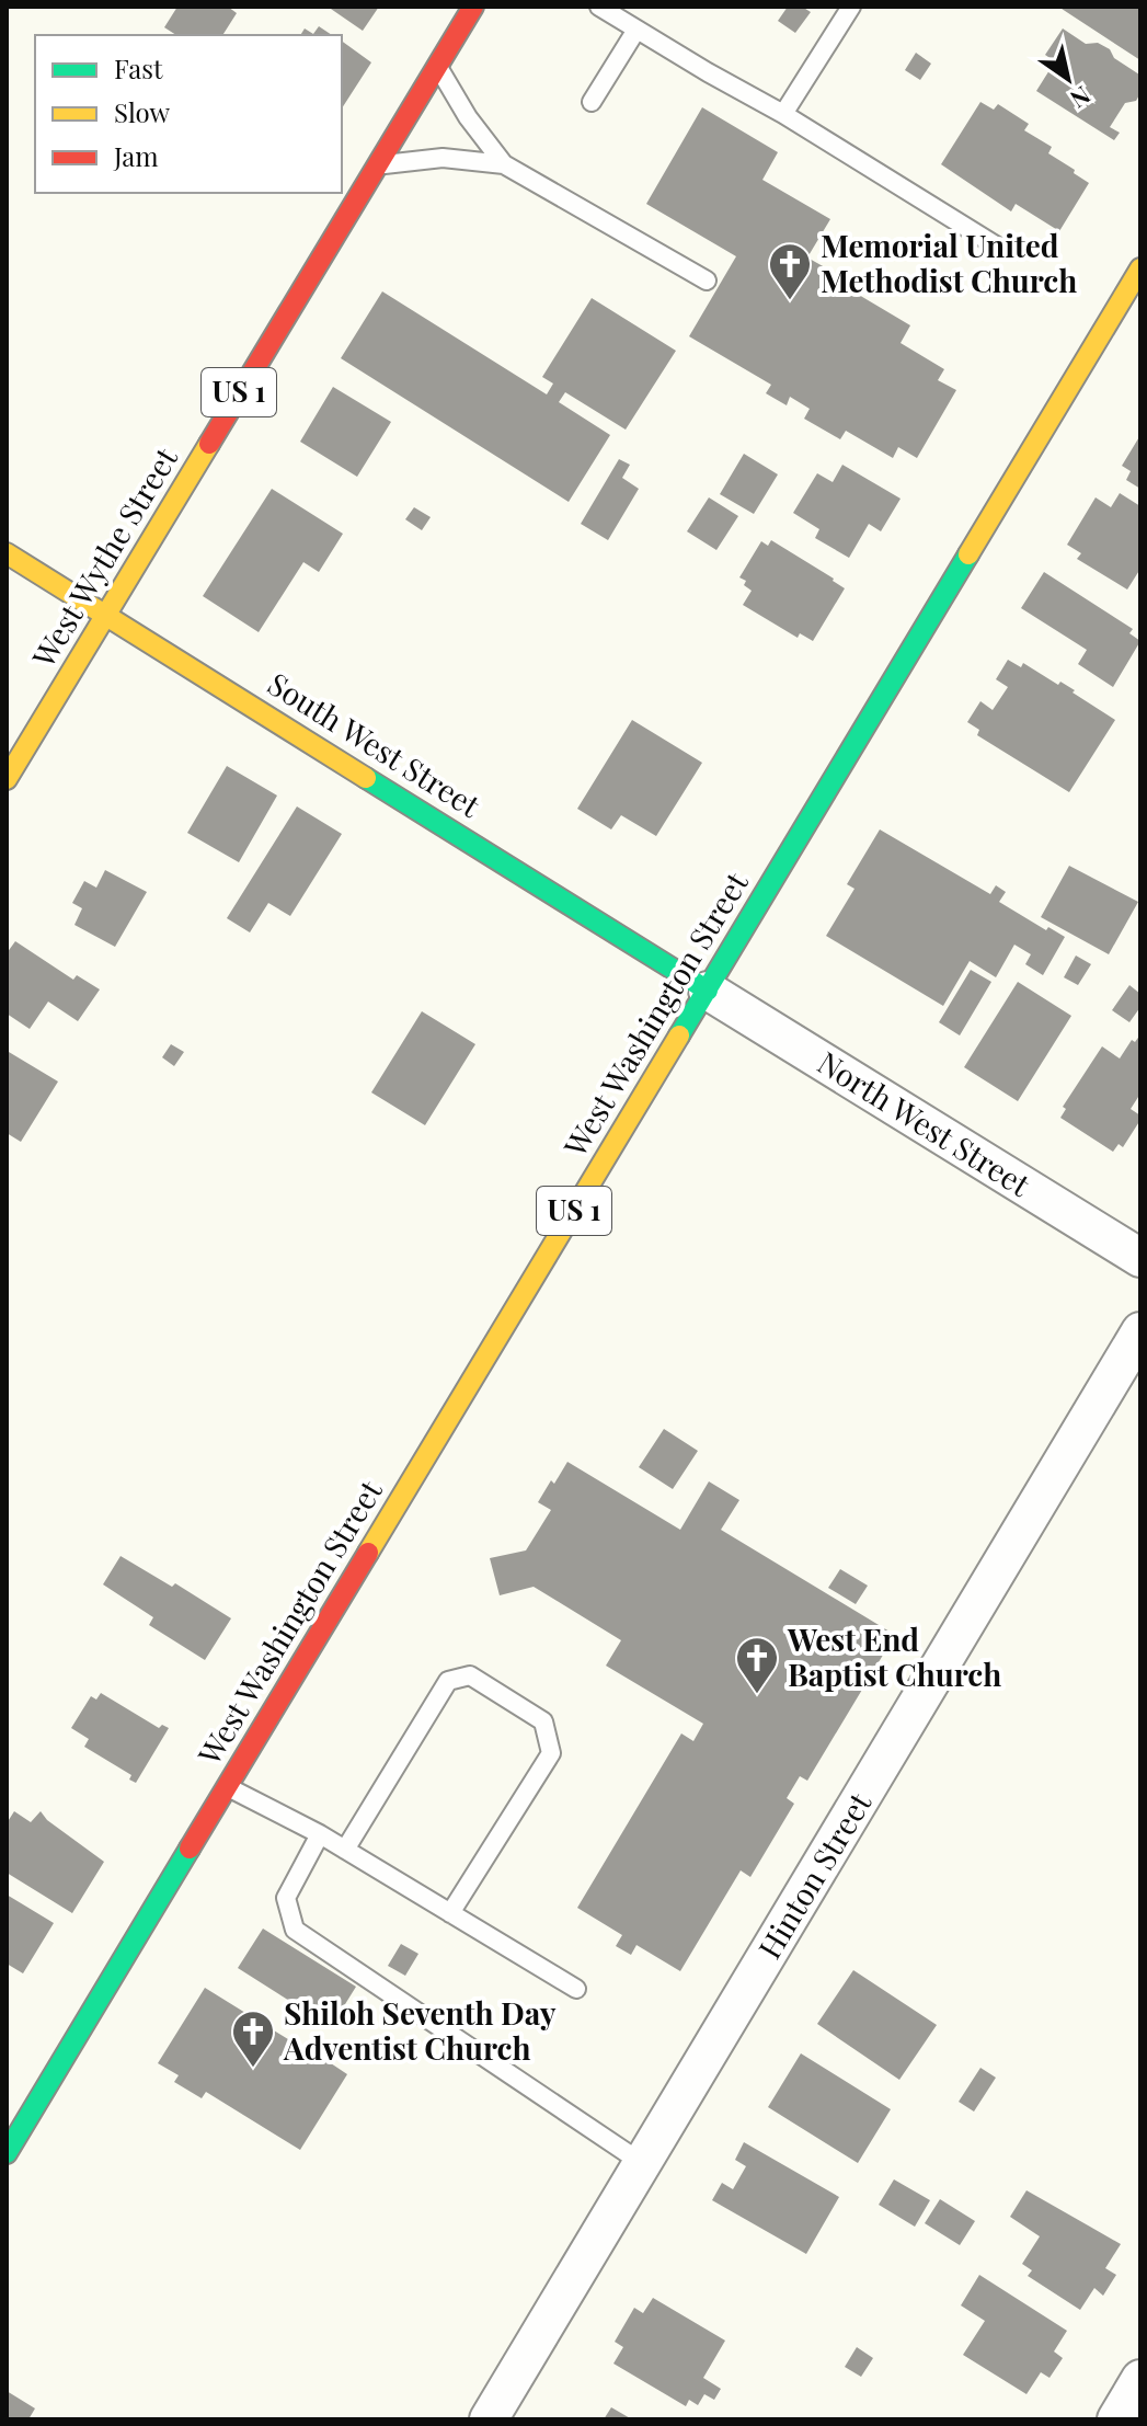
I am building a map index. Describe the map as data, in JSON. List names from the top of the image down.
{
  "streets": {
    "main road": [
      "US 1",
      "West Wythe Street",
      "South West Street",
      "West Washington Street"
    ],
    "street": ["North West Street", "Hinton Street"]
  },
  "crossings": [
    ["West Wythe Street", "South West Street"],
    ["South West Street", "West Washington Street"],
    ["South West Street", "North West Street"],
    ["West Washington Street", "North West Street"]
  ],
  "places": {
    "church": ["Memorial United Methodist Church", "West End Baptist Church", "Shiloh Seventh Day Adventist Church"]
  },
  "legend": ["Fast", "Slow", "Jam"],
  "north": "bottom right"
}
